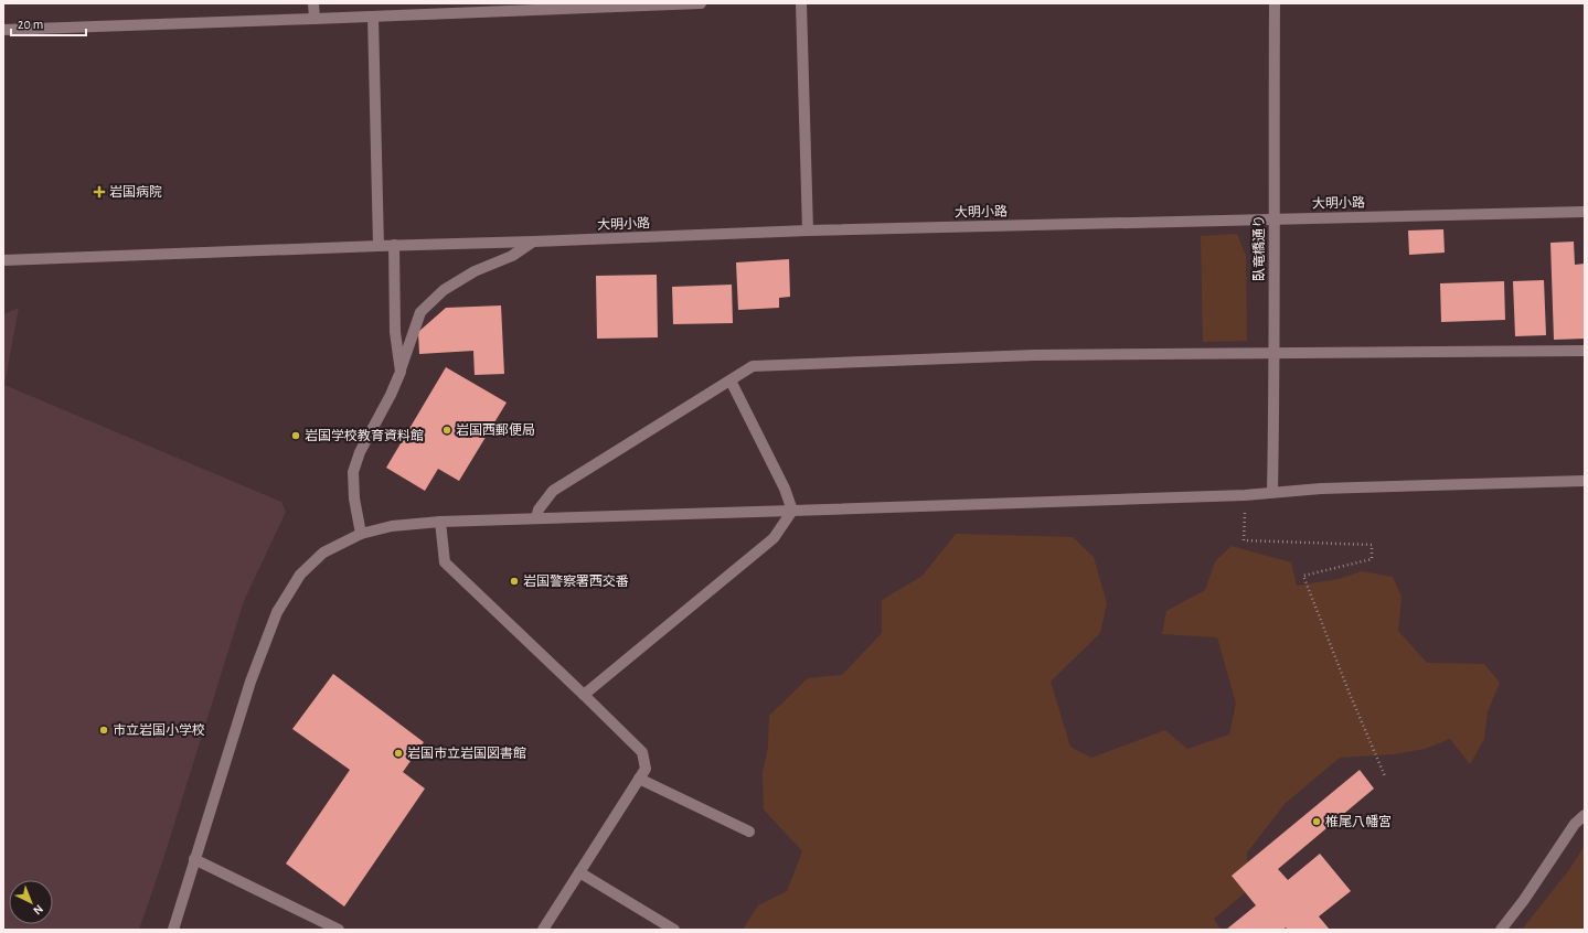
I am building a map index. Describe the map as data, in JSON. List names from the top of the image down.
{
  "streets": {
    "street": ["大明小路", "臥竜橋通り"]
  },
  "crossings": [
    ["大明小路", "臥竜橋通り"]
  ],
  "places": {
    "health": ["岩国病院"],
    "other": [
      "岩国西郵便局",
      "岩国学校教育資料館",
      "岩国警察署西交番",
      "市立岩国小学校",
      "岩国市立岩国図書館",
      "椎尾八幡宮"
    ]
  },
  "scale_bar": "20 m",
  "north": "bottom right"
}
